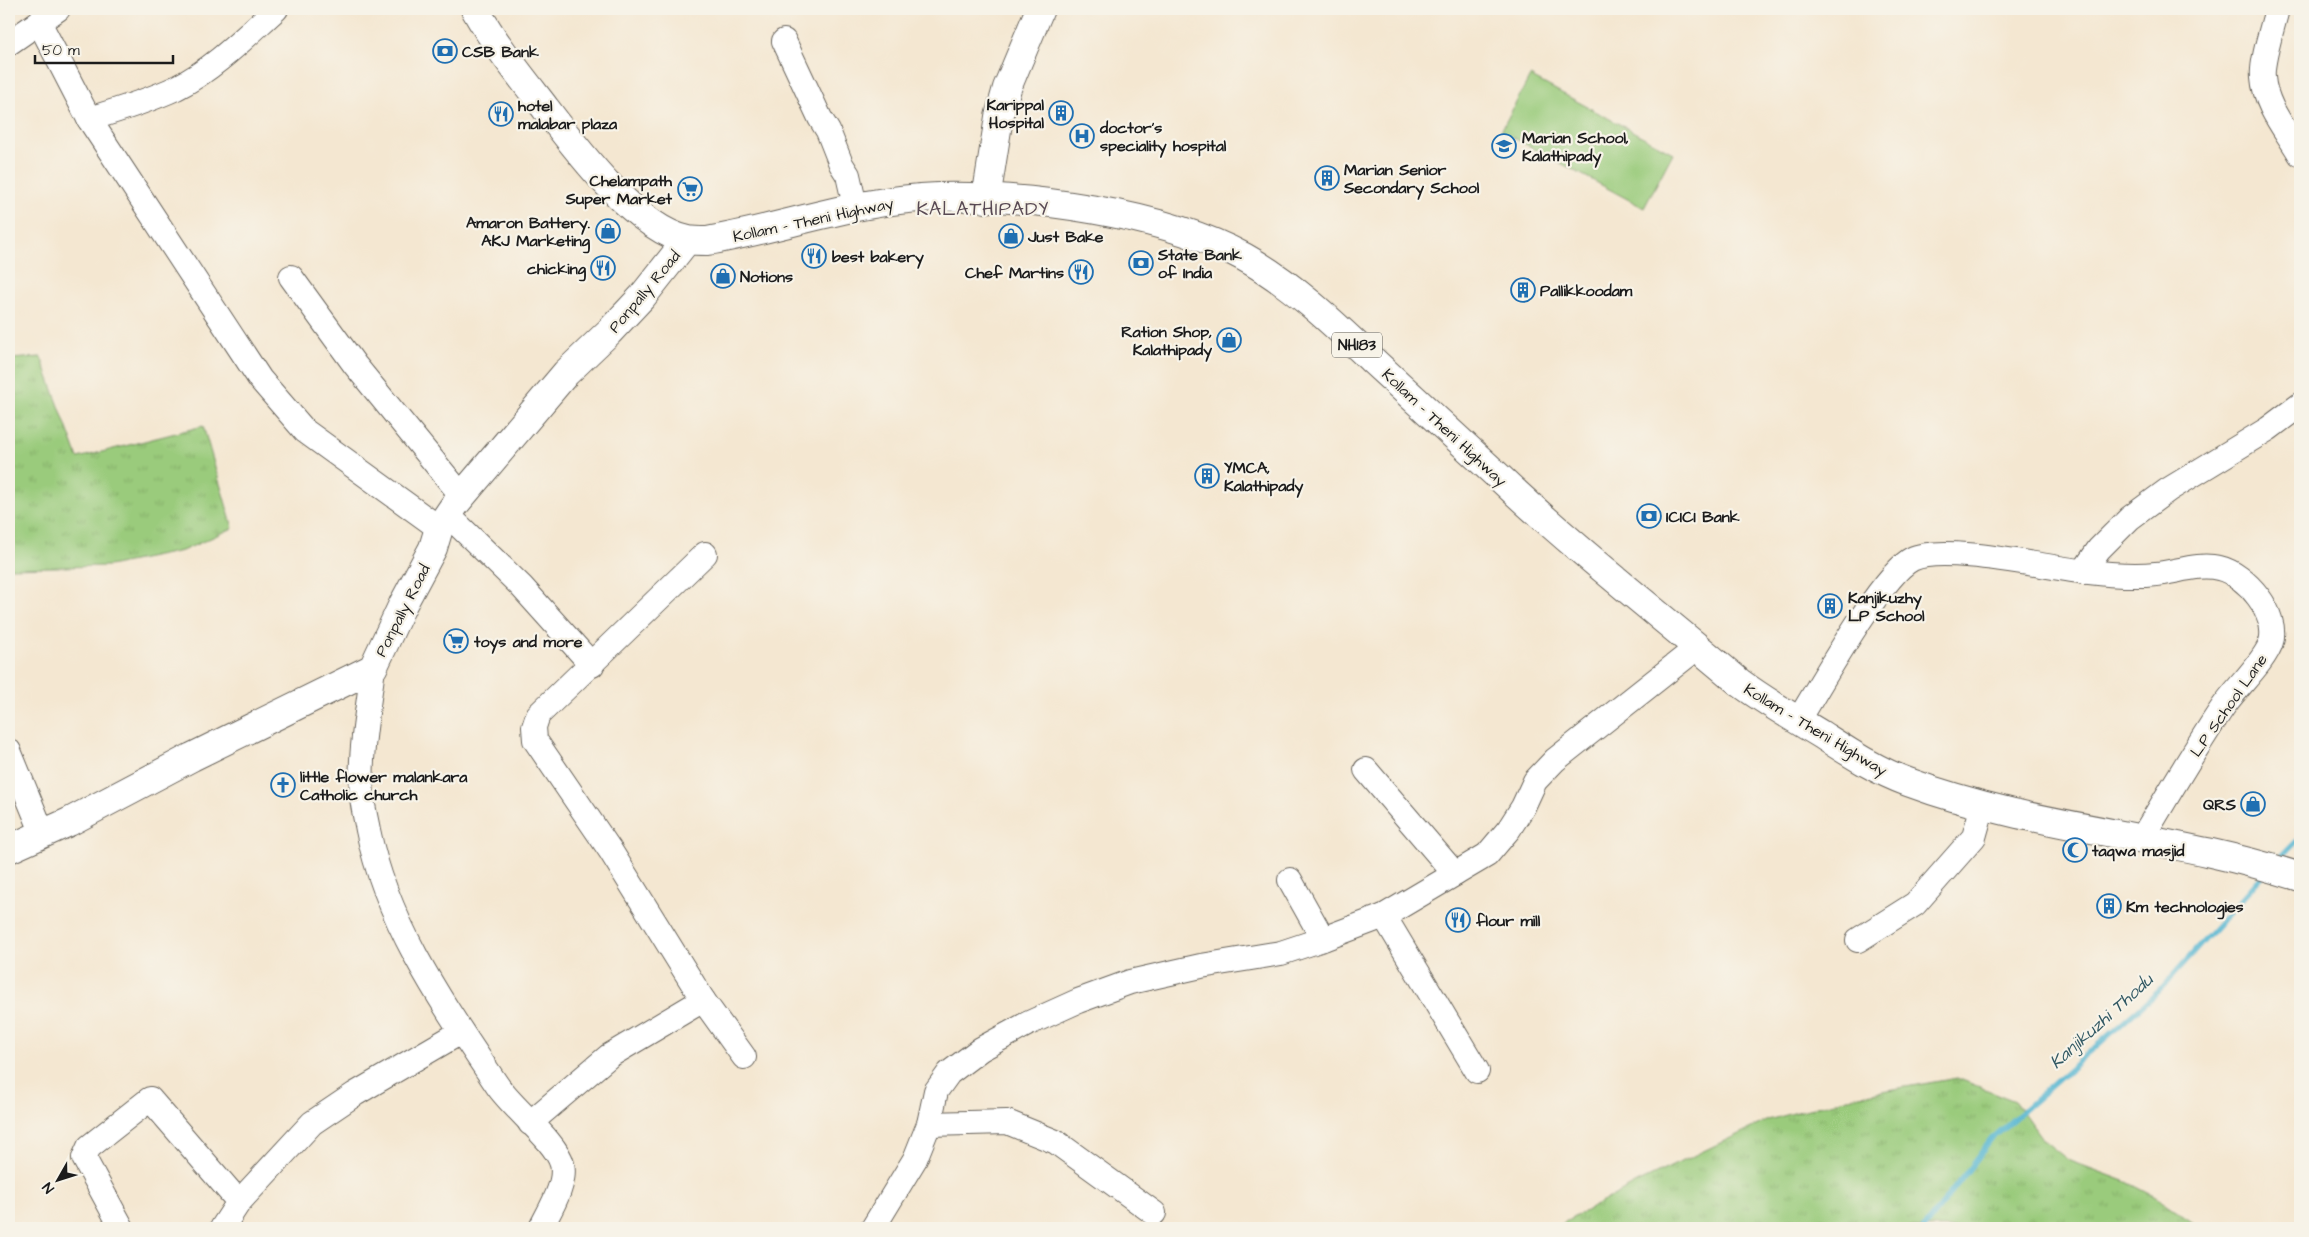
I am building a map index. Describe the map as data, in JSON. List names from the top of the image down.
{
  "streets": {
    "main road": ["Kollam - Theni Highway", "Ponpally Road", "NH183"],
    "street": ["L.P School Lane"]
  },
  "crossings": [
    ["Kollam - Theni Highway", "Ponpally Road"],
    ["Kollam - Theni Highway", "L.P School Lane"]
  ],
  "districts": ["KALATHIPADY"],
  "water": ["Kanjikuzhi Thodu"],
  "places": {
    "bank": ["CSB Bank", "State Bank of India", "ICICI Bank"],
    "building": [
      "Karippal Hospital",
      "Marian Senior Secondary School",
      "Pallikkoodam",
      "YMCA, Kalathipady",
      "Kanjikuzhy LP School",
      "Km technologies"
    ],
    "restaurant": [
      "hotel malabar plaza",
      "best bakery",
      "chicking",
      "Chef Martins",
      "flour mill"
    ],
    "hospital": ["doctor's speciality hospital"],
    "school or university": ["Marian School, Kalathipady"],
    "supermarket": ["Chelampath Super Market", "toys and more"],
    "shop": [
      "Amaron Battery. AKJ Marketing",
      "Just Bake",
      "Notions",
      "Ration Shop, Kalathipady",
      "QRS"
    ],
    "church": ["little flower malankara Catholic church"],
    "mosque": ["taqwa masjid"]
  },
  "scale_bar": "50 m",
  "north": "bottom left"
}
